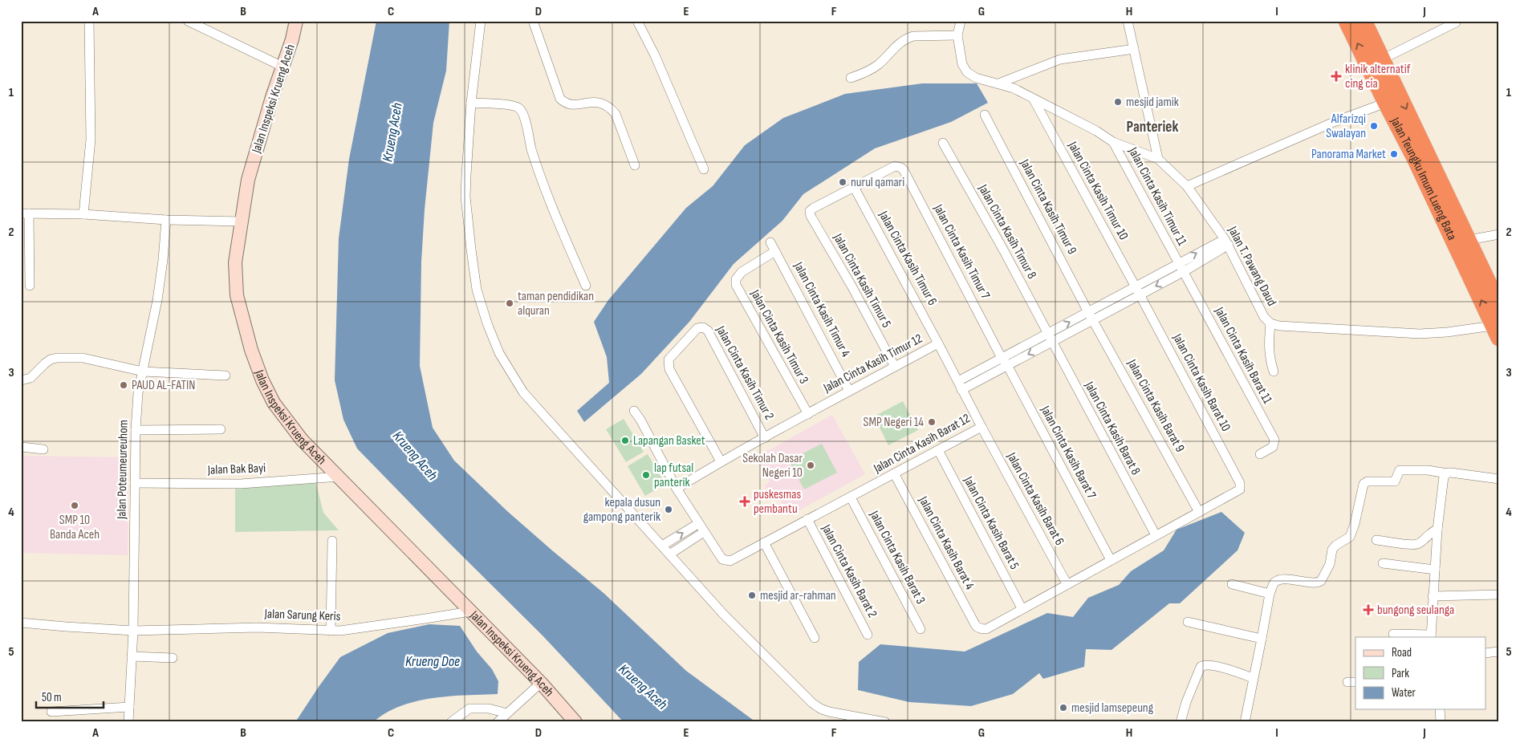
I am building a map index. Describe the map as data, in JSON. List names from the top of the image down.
{
  "streets": {
    "highway": ["Jalan Teungku Imum Lueng Bata"],
    "street": [
      "Jalan Inspeksi Krueng Aceh",
      "Jalan Cinta Kasih Timur 10",
      "Jalan Cinta Kasih Timur 11",
      "Jalan Cinta Kasih Timur 9",
      "Jalan Cinta Kasih Timur 8",
      "Jalan Cinta Kasih Timur 7",
      "Jalan Cinta Kasih Timur 6",
      "Jalan T. Pawang Daud",
      "Jalan Cinta Kasih Timur 5",
      "Jalan Cinta Kasih Timur 4",
      "Jalan Cinta Kasih Timur 3",
      "Jalan Cinta Kasih Barat 11",
      "Jalan Cinta Kasih Timur 12",
      "Jalan Cinta Kasih Timur 2",
      "Jalan Cinta Kasih Barat 10",
      "Jalan Cinta Kasih Barat 9",
      "Jalan Cinta Kasih Barat 8",
      "Jalan Cinta Kasih Barat 12",
      "Jalan Cinta Kasih Barat 7",
      "Jalan Poteumeureuhom",
      "Jalan Bak Bayi",
      "Jalan Cinta Kasih Barat 6",
      "Jalan Cinta Kasih Barat 5",
      "Jalan Cinta Kasih Barat 4",
      "Jalan Cinta Kasih Barat 3",
      "Jalan Cinta Kasih Barat 2",
      "Jalan Sarung Keris"
    ]
  },
  "crossings": [
    ["Jalan Inspeksi Krueng Aceh", "Jalan Bak Bayi"],
    ["Jalan Inspeksi Krueng Aceh", "Jalan Sarung Keris"],
    ["Jalan Teungku Imum Lueng Bata", "Jalan T. Pawang Daud"],
    ["Jalan Cinta Kasih Timur 10", "Jalan Cinta Kasih Barat 10"],
    ["Jalan Cinta Kasih Timur 11", "Jalan Cinta Kasih Barat 11"],
    ["Jalan Cinta Kasih Timur 9", "Jalan Cinta Kasih Barat 9"],
    ["Jalan Cinta Kasih Timur 8", "Jalan Cinta Kasih Barat 8"],
    ["Jalan Cinta Kasih Timur 7", "Jalan Cinta Kasih Timur 6"],
    ["Jalan Cinta Kasih Timur 7", "Jalan Cinta Kasih Timur 5"],
    ["Jalan Cinta Kasih Timur 7", "Jalan Cinta Kasih Barat 7"],
    ["Jalan Cinta Kasih Timur 6", "Jalan Cinta Kasih Timur 5"],
    ["Jalan Cinta Kasih Timur 6", "Jalan Cinta Kasih Timur 12"],
    ["Jalan Cinta Kasih Timur 5", "Jalan Cinta Kasih Timur 12"],
    ["Jalan Cinta Kasih Timur 4", "Jalan Cinta Kasih Timur 3"],
    ["Jalan Cinta Kasih Timur 4", "Jalan Cinta Kasih Timur 12"],
    ["Jalan Cinta Kasih Timur 3", "Jalan Cinta Kasih Timur 12"],
    ["Jalan Cinta Kasih Timur 12", "Jalan Cinta Kasih Timur 2"],
    ["Jalan Cinta Kasih Timur 12", "Jalan Cinta Kasih Barat 12"],
    ["Jalan Cinta Kasih Barat 10", "Jalan Cinta Kasih Barat 9"],
    ["Jalan Cinta Kasih Barat 12", "Jalan Cinta Kasih Barat 6"],
    ["Jalan Cinta Kasih Barat 12", "Jalan Cinta Kasih Barat 5"],
    ["Jalan Cinta Kasih Barat 12", "Jalan Cinta Kasih Barat 4"],
    ["Jalan Cinta Kasih Barat 12", "Jalan Cinta Kasih Barat 3"],
    ["Jalan Cinta Kasih Barat 12", "Jalan Cinta Kasih Barat 2"],
    ["Jalan Poteumeureuhom", "Jalan Bak Bayi"],
    ["Jalan Poteumeureuhom", "Jalan Sarung Keris"],
    ["Jalan Cinta Kasih Barat 5", "Jalan Cinta Kasih Barat 4"]
  ],
  "districts": ["Panteriek"],
  "water": ["Krueng Aceh", "Krueng Doe"],
  "places": {
    "health": ["klinik alternatif cing cia", "puskesmas pembantu", "bungong seulanga"],
    "other": [
      "mesjid jamik",
      "Alfarizqi Swalayan",
      "Panorama Market",
      "nurul qamari",
      "taman pendidikan alquran",
      "PAUD AL-FATIN",
      "SMP Negeri 14",
      "Lapangan Basket",
      "Sekolah Dasar Negeri 10",
      "lap futsal panterik",
      "SMP 10 Banda Aceh",
      "kepala dusun gampong panterik",
      "mesjid ar-rahman",
      "mesjid lamsepeung"
    ]
  },
  "legend": ["Road", "Park", "Water"],
  "scale_bar": "50 m",
  "grid": {
    "columns": [
      "A",
      "B",
      "C",
      "D",
      "E",
      "F",
      "G",
      "H",
      "I",
      "J"
    ],
    "rows": [
      "1",
      "2",
      "3",
      "4",
      "5"
    ]
  }
}
